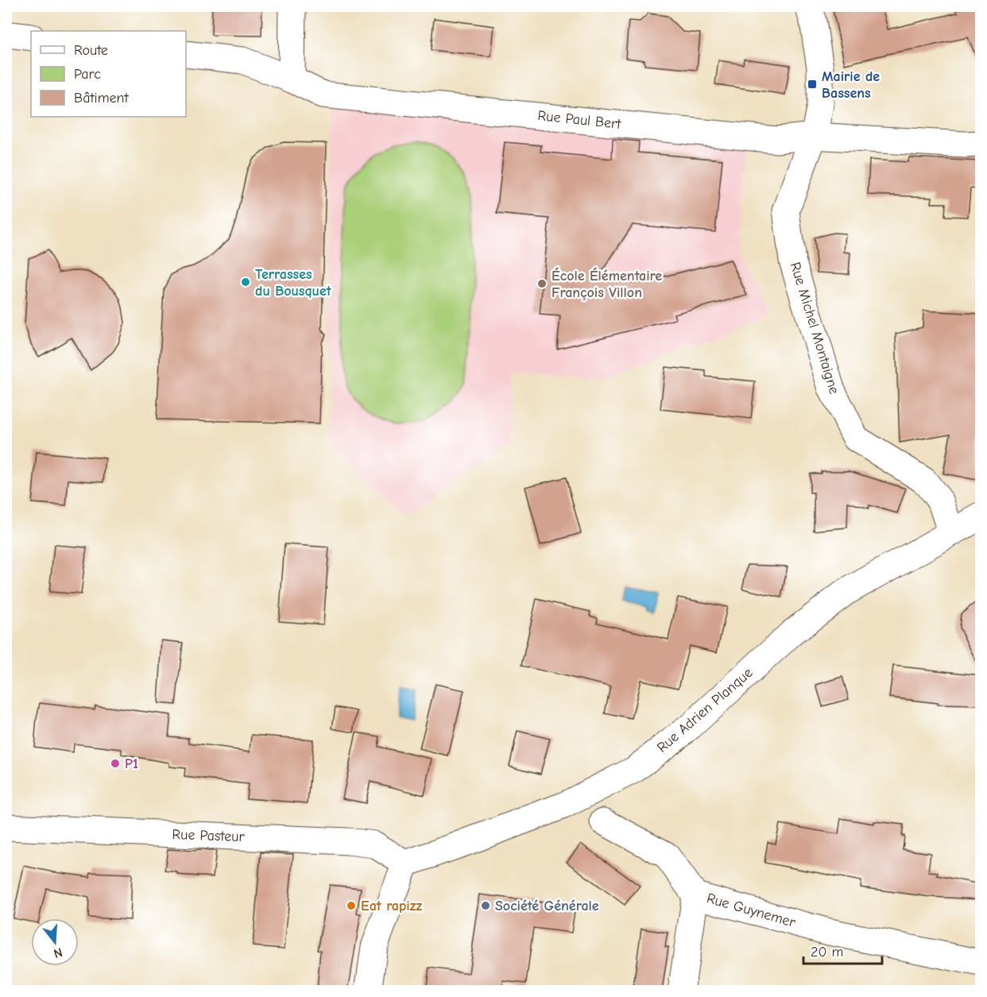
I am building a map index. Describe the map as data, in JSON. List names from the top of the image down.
{
  "streets": {
    "street": [
      "Rue Paul Bert",
      "Rue Michel Montaigne",
      "Rue Adrien Planque",
      "Rue Pasteur",
      "Rue Guynemer"
    ]
  },
  "crossings": [
    ["Rue Paul Bert", "Rue Michel Montaigne"],
    ["Rue Michel Montaigne", "Rue Adrien Planque"],
    ["Rue Adrien Planque", "Rue Pasteur"]
  ],
  "places": {
    "transit": ["Mairie de Bassens"],
    "other": [
      "Terrasses du Bousquet",
      "École Élémentaire François Villon",
      "P1",
      "Eat rapizz",
      "Société Générale"
    ]
  },
  "legend": ["Route", "Parc", "Bâtiment"],
  "scale_bar": "20 m",
  "north": "bottom"
}
